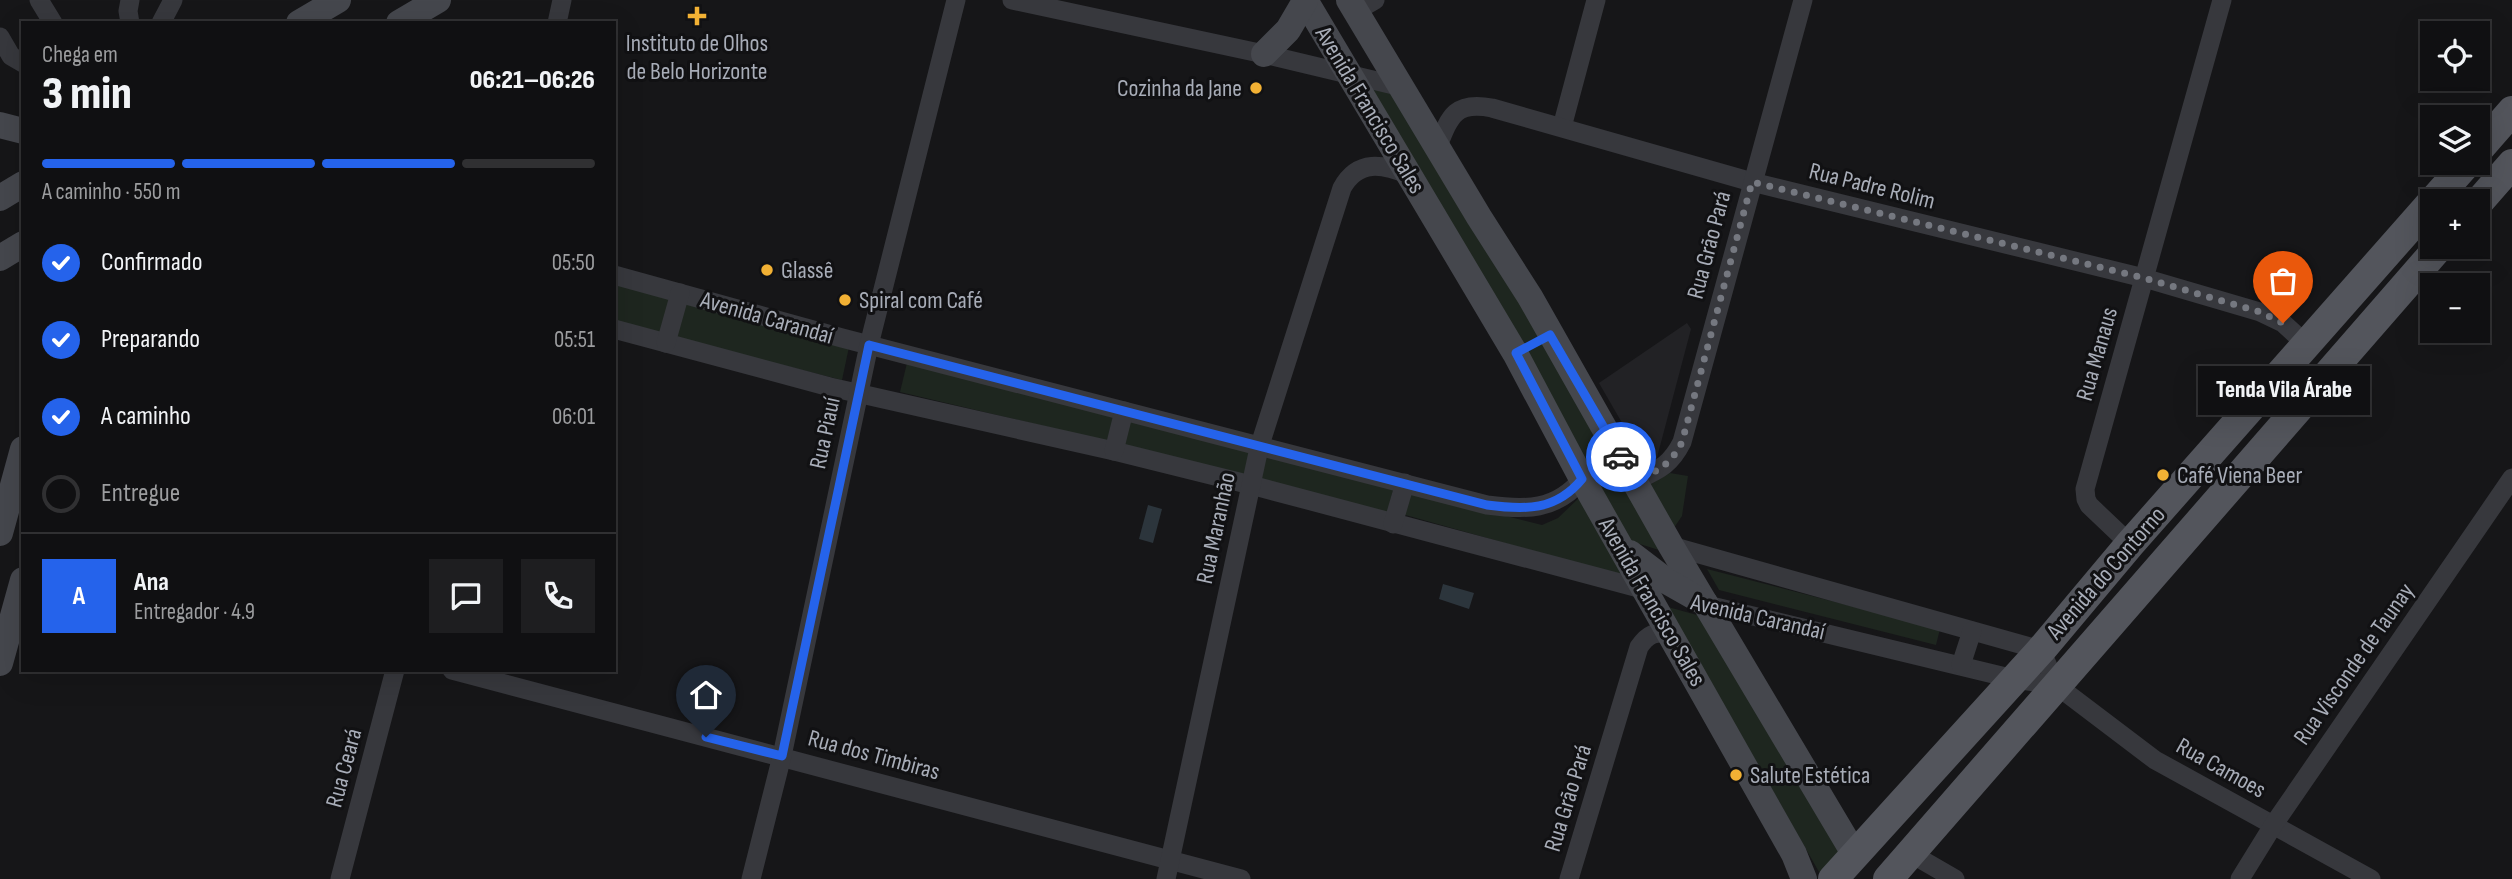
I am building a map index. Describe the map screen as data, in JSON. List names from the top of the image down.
{
  "streets": {
    "main road": ["Avenida do Contorno"],
    "street": [
      "Avenida Francisco Sales",
      "Rua Padre Rolim",
      "Rua Grão Pará",
      "Avenida Carandaí",
      "Rua Manaus",
      "Rua Piauí",
      "Rua Maranhão",
      "Rua Visconde de Taunay",
      "Rua dos Timbiras",
      "Rua Ceará",
      "Rua Camoes"
    ]
  },
  "crossings": [
    ["Avenida Francisco Sales", "Rua Padre Rolim"],
    ["Avenida Francisco Sales", "Rua Grão Pará"],
    ["Avenida Francisco Sales", "Avenida Carandaí"],
    ["Avenida Francisco Sales", "Rua Maranhão"],
    ["Avenida Francisco Sales", "Avenida do Contorno"],
    ["Rua Padre Rolim", "Rua Grão Pará"],
    ["Rua Padre Rolim", "Rua Manaus"],
    ["Rua Padre Rolim", "Avenida do Contorno"],
    ["Avenida Carandaí", "Rua Piauí"],
    ["Avenida Carandaí", "Rua Maranhão"],
    ["Avenida Carandaí", "Avenida do Contorno"],
    ["Avenida Carandaí", "Rua Camoes"],
    ["Rua Manaus", "Avenida do Contorno"],
    ["Rua Piauí", "Rua dos Timbiras"],
    ["Rua Maranhão", "Rua dos Timbiras"],
    ["Avenida do Contorno", "Rua Camoes"],
    ["Rua Visconde de Taunay", "Rua Camoes"]
  ],
  "places": {
    "health": ["Instituto de Olhos de Belo Horizonte"],
    "other": [
      "Cozinha da Jane",
      "Glassê",
      "Spiral com Café",
      "Tenda Vila Árabe",
      "Café Viena Beer",
      "Salute Estética"
    ]
  },
  "page": {
    "map_buttons": ["+", "−"],
    "heading": ["3 min", "Chega em", "06:21–06:26"],
    "panel": ["Ana", "Entregador · 4.9"],
    "bar": "A caminho · 550 m",
    "list": [
      ["Confirmado", "05:50"],
      ["Preparando", "05:51"],
      ["A caminho", "06:01"],
      "Entregue"
    ],
    "bubble": "Tenda Vila Árabe",
    "round": "A"
  }
}
